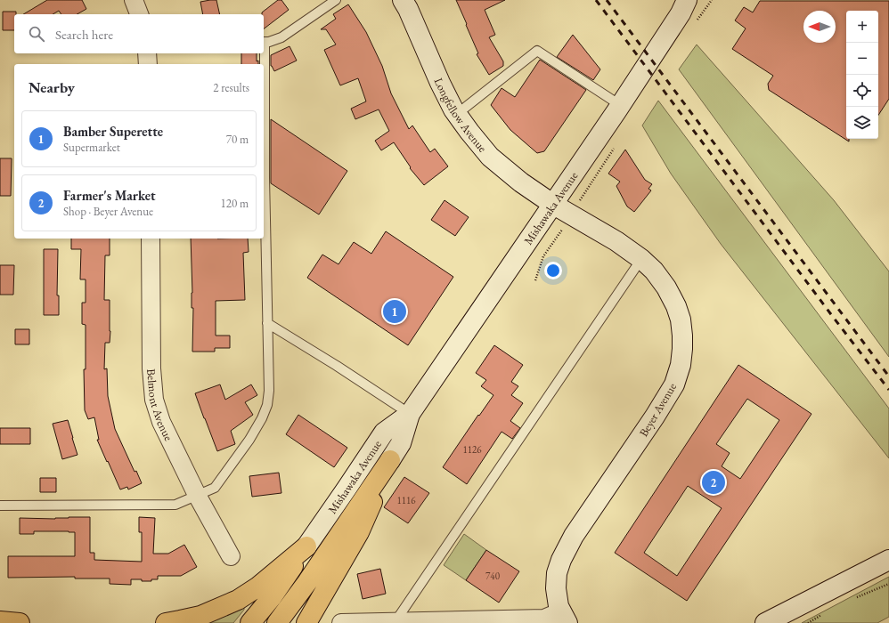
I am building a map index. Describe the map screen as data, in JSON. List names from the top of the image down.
{
  "streets": {
    "street": [
      "Longfellow Avenue",
      "Mishawaka Avenue",
      "Belmont Avenue",
      "Beyer Avenue"
    ]
  },
  "crossings": [
    ["Longfellow Avenue", "Mishawaka Avenue"],
    ["Longfellow Avenue", "Beyer Avenue"],
    ["Mishawaka Avenue", "Beyer Avenue"]
  ],
  "house_numbers": ["1126", "1116", "740"],
  "north": "left",
  "page": {
    "map_buttons": ["+", "−"],
    "search": "Search here",
    "heading": ["Nearby", "2 results"],
    "list": [
      {
        "mark": "1",
        "name": "Bamber Superette",
        "note": "Supermarket",
        "value": "70 m"
      },
      {
        "mark": "2",
        "name": "Farmer's Market",
        "note": "Shop · Beyer Avenue",
        "value": "120 m"
      }
    ],
    "pins": ["1", "2"]
  }
}
